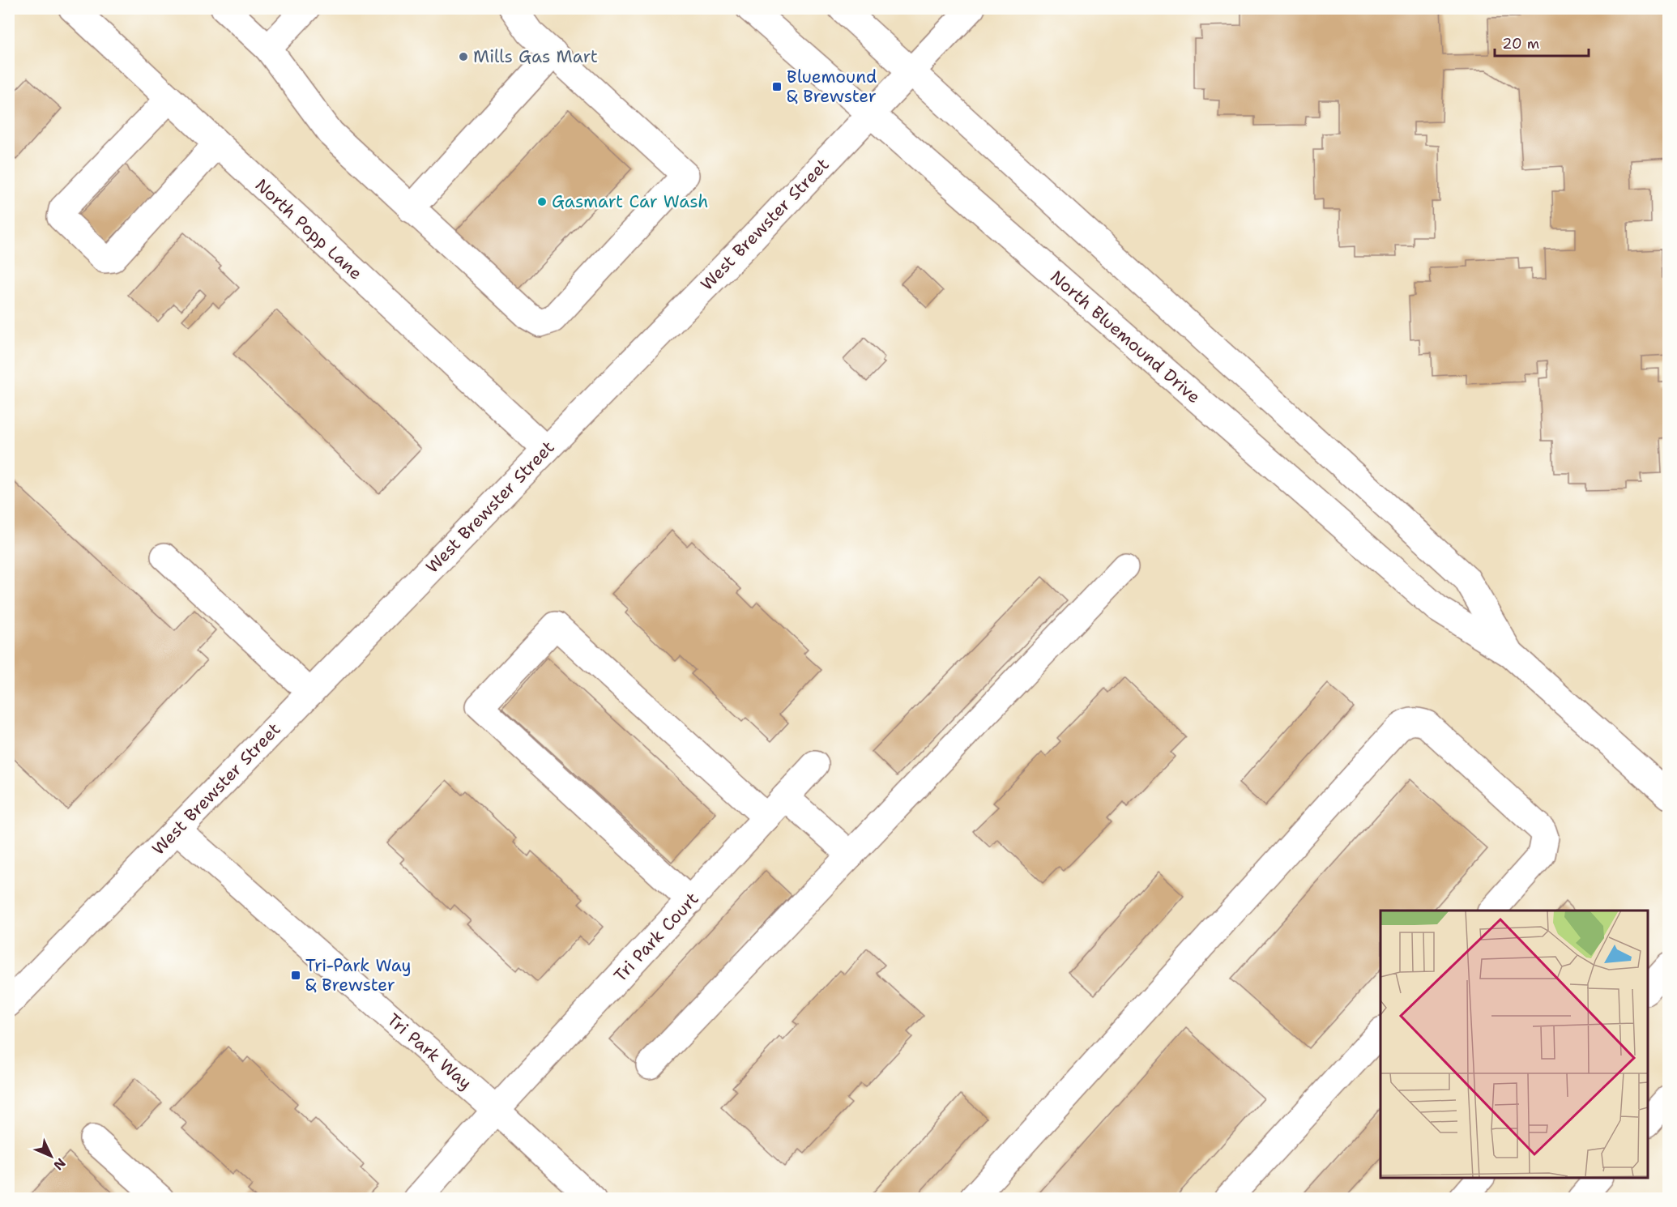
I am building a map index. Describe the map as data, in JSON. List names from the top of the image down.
{
  "streets": {
    "street": [
      "West Brewster Street",
      "North Popp Lane",
      "North Bluemound Drive",
      "Tri Park Court",
      "Tri Park Way"
    ]
  },
  "crossings": [
    ["West Brewster Street", "North Popp Lane"],
    ["West Brewster Street", "North Bluemound Drive"],
    ["West Brewster Street", "Tri Park Way"],
    ["Tri Park Court", "Tri Park Way"]
  ],
  "places": {
    "other": ["Mills Gas Mart", "Gasmart Car Wash"],
    "transit": ["Bluemound & Brewster", "Tri-Park Way & Brewster"]
  },
  "scale_bar": "20 m",
  "north": "bottom right"
}
